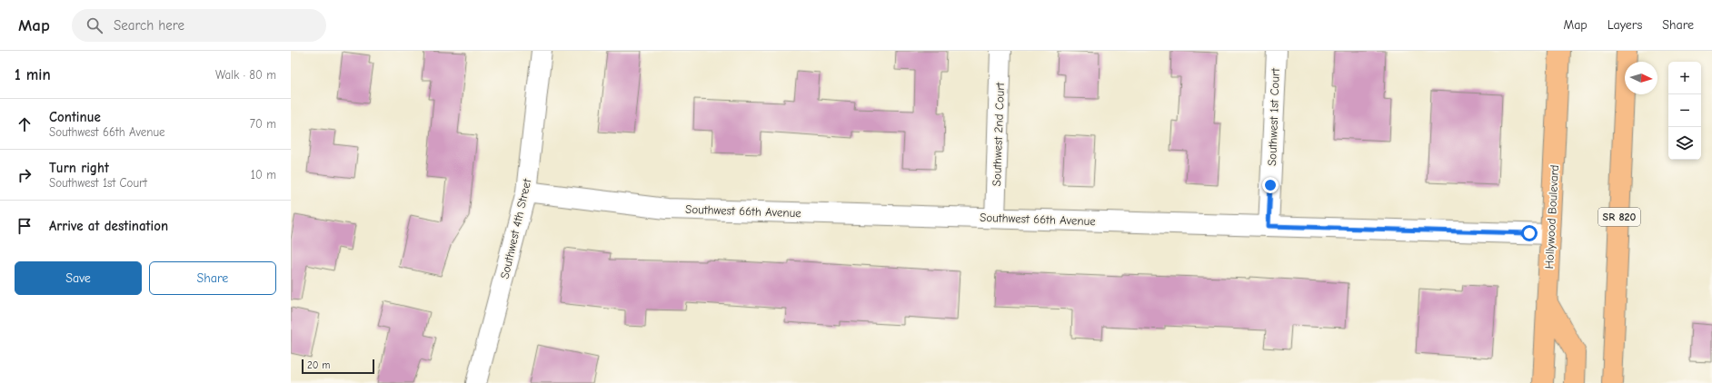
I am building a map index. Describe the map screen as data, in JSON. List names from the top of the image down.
{
  "streets": {
    "highway": ["Hollywood Boulevard", "SR 820"],
    "street": [
      "Southwest 1st Court",
      "Southwest 2nd Court",
      "Southwest 66th Avenue",
      "Southwest 4th Street"
    ]
  },
  "crossings": [
    ["Southwest 1st Court", "Southwest 66th Avenue"],
    ["Southwest 2nd Court", "Southwest 66th Avenue"],
    ["Southwest 66th Avenue", "Hollywood Boulevard"],
    ["Southwest 66th Avenue", "Southwest 4th Street"]
  ],
  "scale_bar": "20 m",
  "north": "right",
  "page": {
    "header": "Map",
    "search": "Search here",
    "nav": ["Map", "Layers", "Share"],
    "heading": ["1 min", "Walk · 80 m"],
    "map_buttons": ["+", "−"],
    "list": [
      ["Continue", "Southwest 66th Avenue", "70 m"],
      ["Turn right", "Southwest 1st Court", "10 m"],
      "Arrive at destination"
    ],
    "buttons": ["Save", "Share"],
    "scale": "20 m"
  }
}
